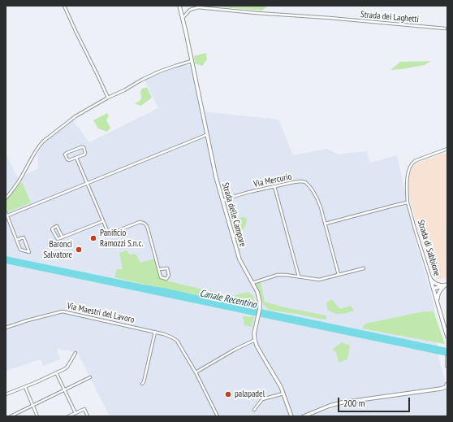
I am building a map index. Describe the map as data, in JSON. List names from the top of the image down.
{
  "streets": {
    "street": [
      "Strada dei Laghetti",
      "Via Mercurio",
      "Strada delle Campore",
      "Strada di Sabbione",
      "Via Maestri del Lavoro"
    ]
  },
  "crossings": [
    ["Strada dei Laghetti", "Strada delle Campore"],
    ["Via Mercurio", "Strada delle Campore"]
  ],
  "water": ["Canale Recentino"],
  "places": ["Panificio Ramozzi S.n.c.", "Baronci Salvatore", "palapadel"],
  "scale_bar": "200 m"
}
